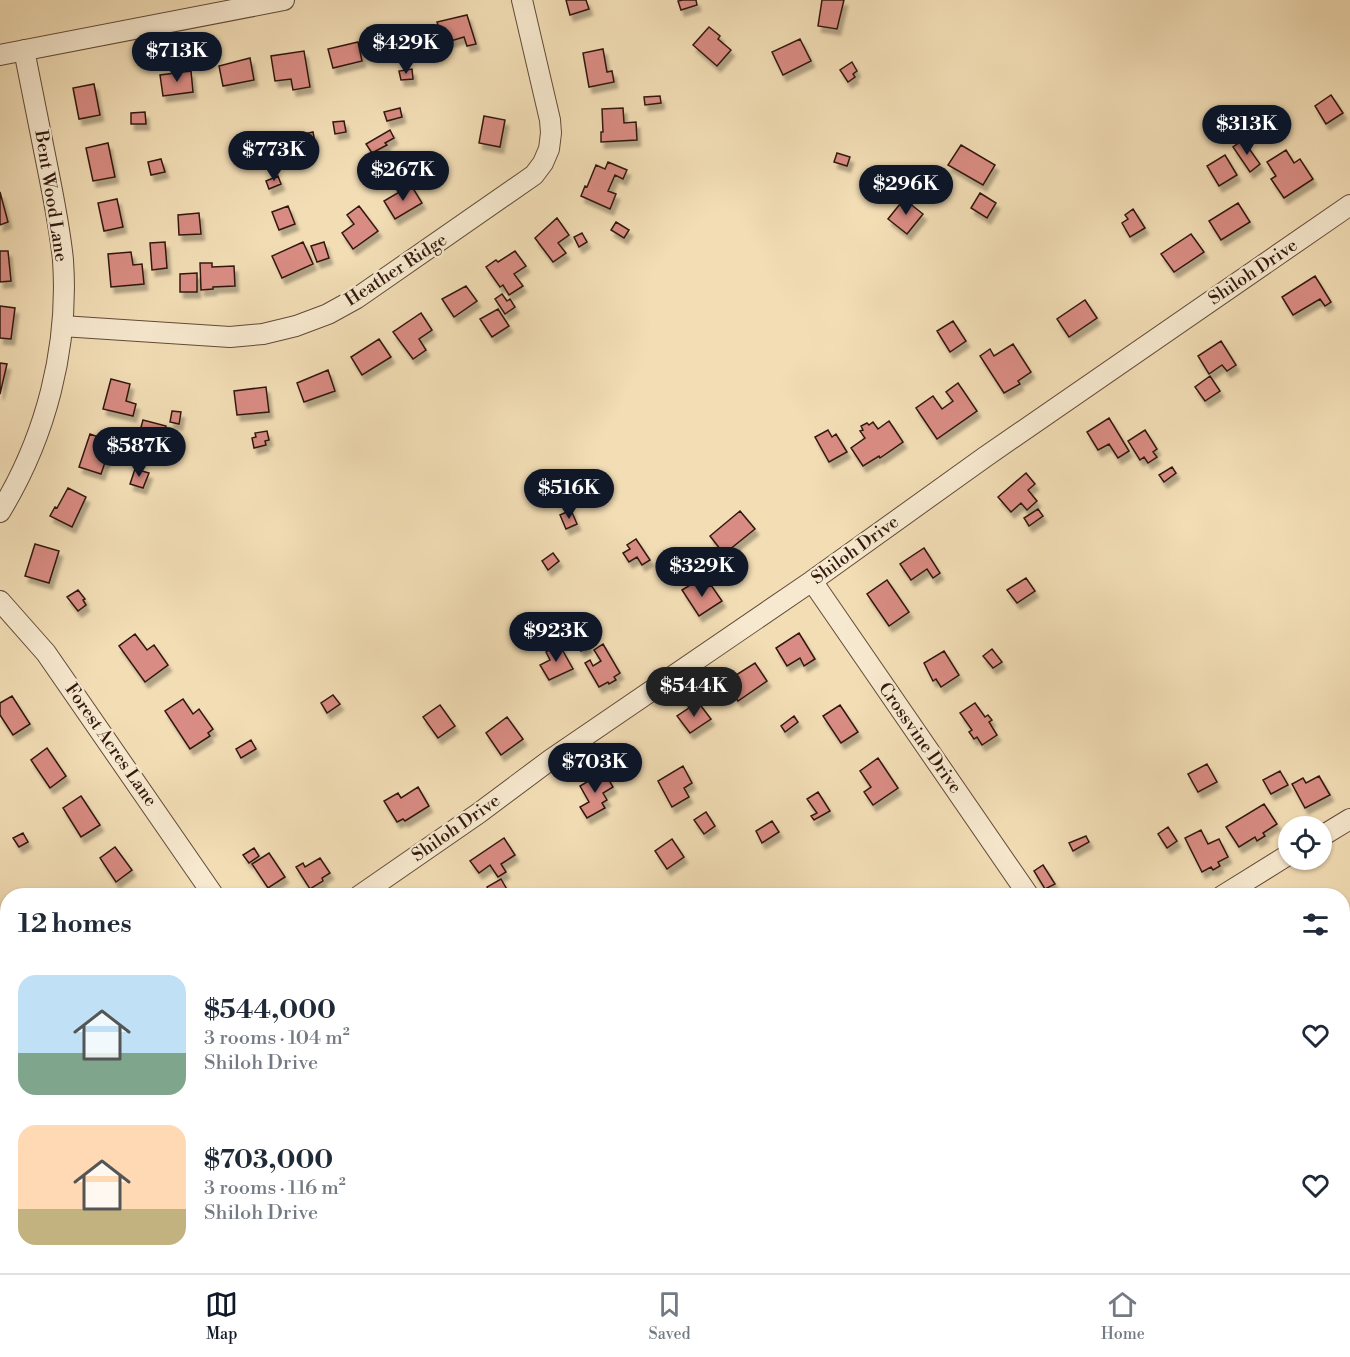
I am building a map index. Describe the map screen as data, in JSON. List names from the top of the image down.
{
  "streets": {
    "street": [
      "Bent Wood Lane",
      "Heather Ridge",
      "Shiloh Drive",
      "Crossvine Drive",
      "Forest Acres Lane"
    ]
  },
  "crossings": [
    ["Bent Wood Lane", "Heather Ridge"],
    ["Shiloh Drive", "Crossvine Drive"]
  ],
  "page": {
    "price": [
      "$429K",
      "$713K",
      "$313K",
      "$773K",
      "$267K",
      "$296K",
      "$587K",
      "$516K",
      "$329K",
      "$923K",
      "$544K",
      "$703K"
    ],
    "heading": "12 homes",
    "list": [
      {
        "name": "$544,000",
        "note": "3 rooms · 104 m² · Shiloh Drive"
      },
      {
        "name": "$703,000",
        "note": "3 rooms · 116 m² · Shiloh Drive"
      }
    ],
    "tabs": ["Map", "Saved", "Home"]
  }
}
